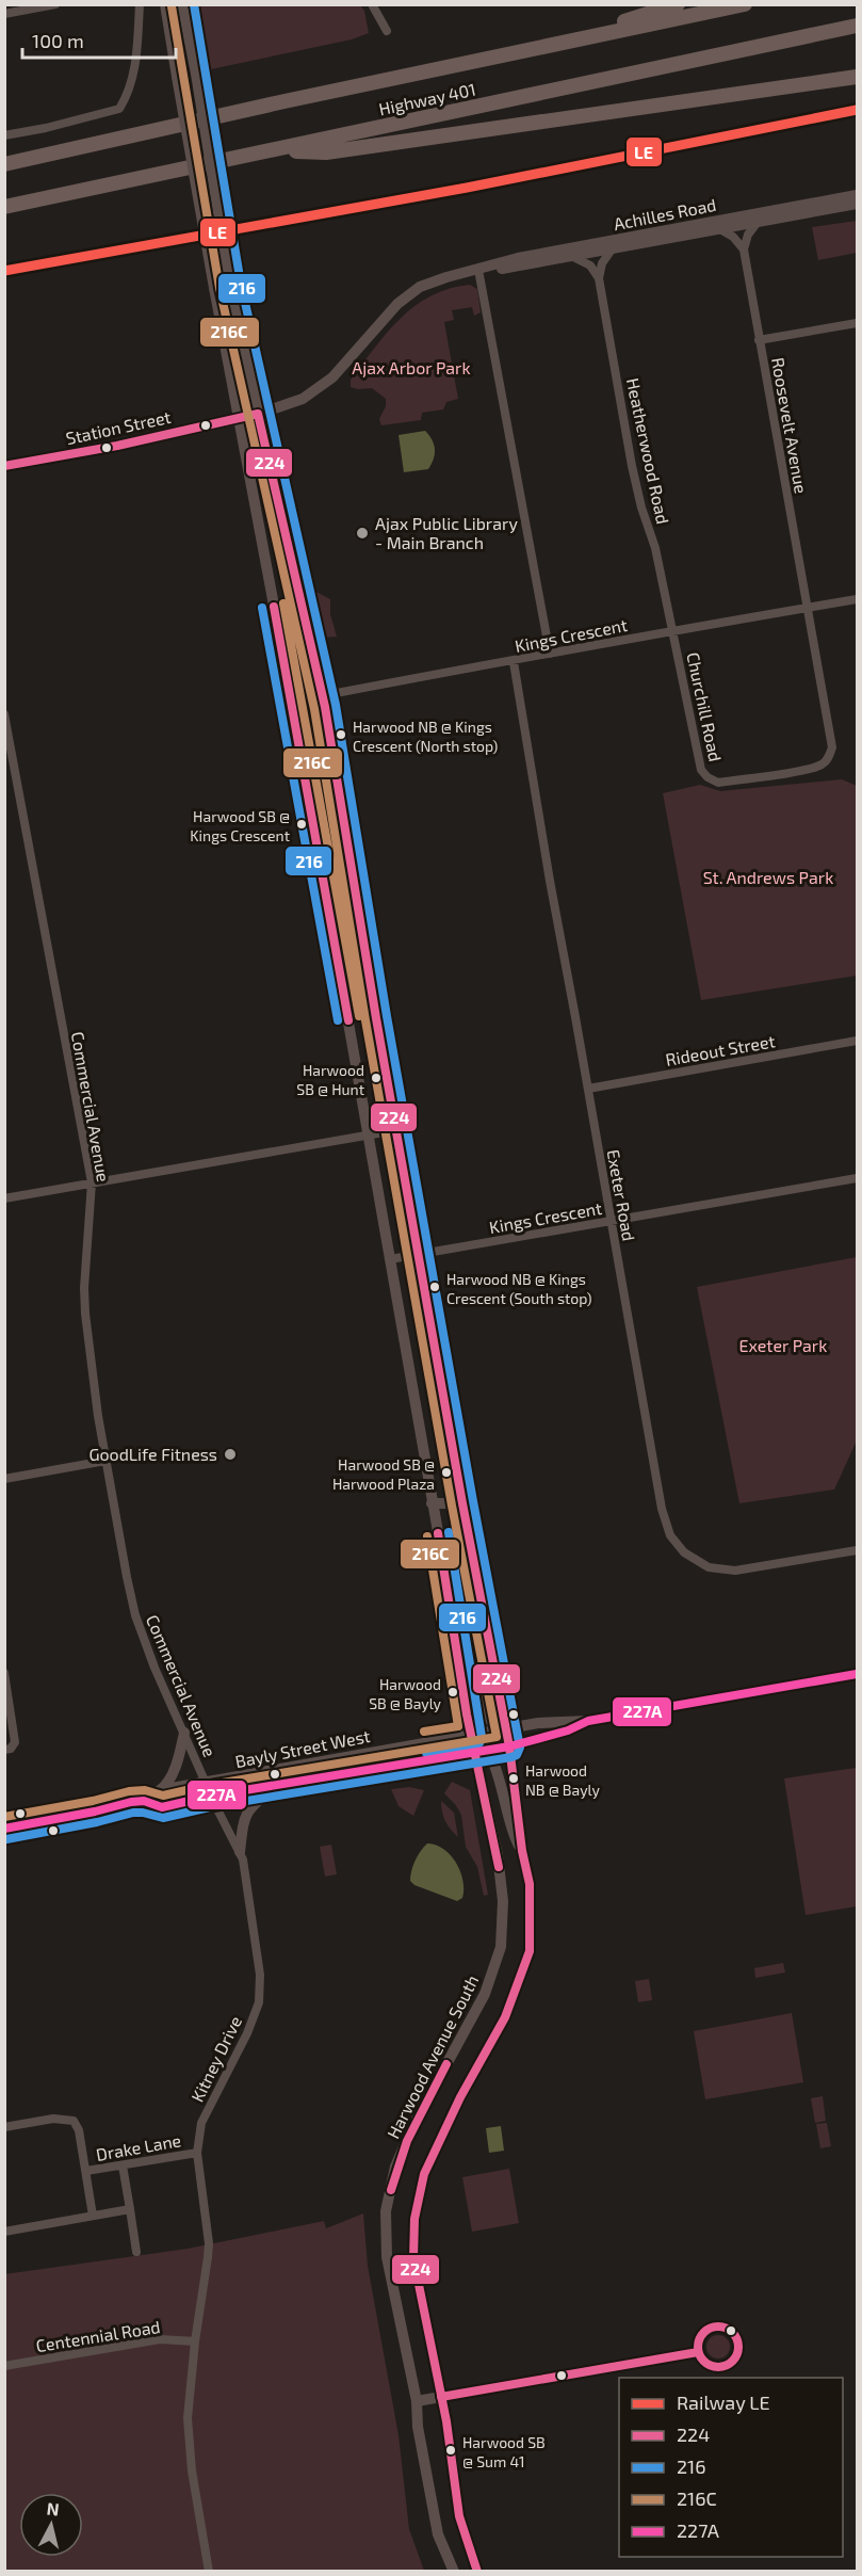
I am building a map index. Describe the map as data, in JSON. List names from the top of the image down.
{
  "streets": {
    "highway": ["Highway 401"],
    "main road": [
      "Achilles Road",
      "Station Street",
      "Bayly Street West",
      "Harwood Avenue South"
    ],
    "street": [
      "Roosevelt Avenue",
      "Heatherwood Road",
      "Kings Crescent",
      "Churchill Road",
      "Rideout Street",
      "Commercial Avenue",
      "Exeter Road",
      "Kitney Drive",
      "Drake Lane",
      "Centennial Road"
    ]
  },
  "crossings": [
    ["Achilles Road", "Station Street"],
    ["Achilles Road", "Harwood Avenue South"],
    ["Roosevelt Avenue", "Kings Crescent"],
    ["Roosevelt Avenue", "Churchill Road"],
    ["Station Street", "Harwood Avenue South"],
    ["Heatherwood Road", "Kings Crescent"],
    ["Heatherwood Road", "Churchill Road"],
    ["Kings Crescent", "Churchill Road"],
    ["Kings Crescent", "Exeter Road"],
    ["Kings Crescent", "Harwood Avenue South"],
    ["Rideout Street", "Exeter Road"],
    ["Commercial Avenue", "Bayly Street West"],
    ["Commercial Avenue", "Kitney Drive"],
    ["Bayly Street West", "Harwood Avenue South"],
    ["Bayly Street West", "Kitney Drive"],
    ["Kitney Drive", "Drake Lane"],
    ["Kitney Drive", "Centennial Road"]
  ],
  "parks": ["Ajax Arbor Park", "St. Andrews Park", "Exeter Park"],
  "places": [
    "Ajax Public Library - Main Branch",
    "Harwood NB @ Kings Crescent (North stop)",
    "Harwood SB @ Kings Crescent",
    "Harwood SB @ Hunt",
    "Harwood NB @ Kings Crescent (South stop)",
    "GoodLife Fitness",
    "Harwood SB @ Harwood Plaza",
    "Harwood SB @ Bayly",
    "Harwood NB @ Bayly",
    "Harwood SB @ Sum 41"
  ],
  "lines": [
    "transit line 216",
    "transit line 216C",
    "rail line LE",
    "transit line 224",
    "transit line 227A"
  ],
  "legend": [
    "Railway LE",
    "224",
    "216",
    "216C",
    "227A"
  ],
  "scale_bar": "100 m",
  "north": "top"
}
